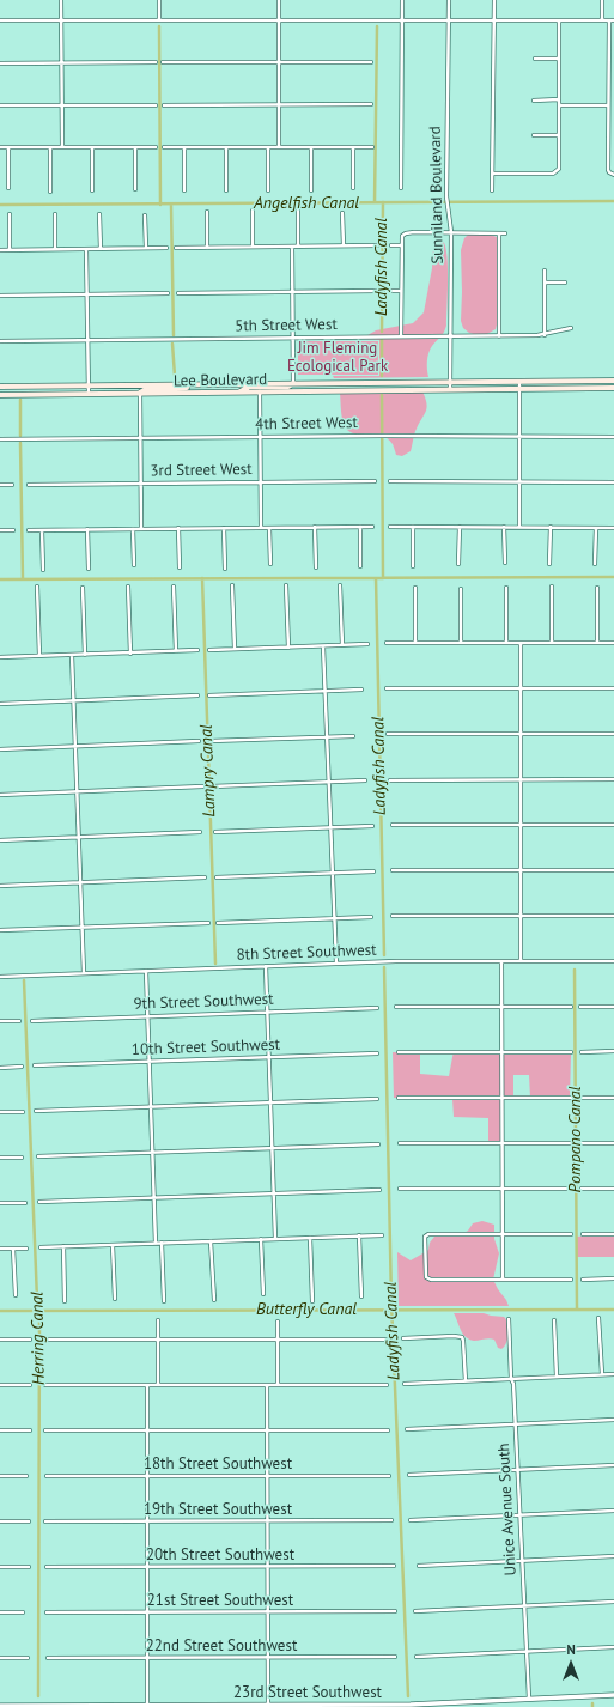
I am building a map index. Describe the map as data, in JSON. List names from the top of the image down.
{
  "streets": {
    "main road": ["Lee Boulevard"],
    "street": [
      "Sunniland Boulevard",
      "5th Street West",
      "4th Street West",
      "3rd Street West",
      "8th Street Southwest",
      "9th Street Southwest",
      "10th Street Southwest",
      "18th Street Southwest",
      "19th Street Southwest",
      "Unice Avenue South",
      "20th Street Southwest",
      "21st Street Southwest",
      "22nd Street Southwest",
      "23rd Street Southwest"
    ]
  },
  "crossings": [
    ["Sunniland Boulevard", "5th Street West"],
    ["Sunniland Boulevard", "Lee Boulevard"],
    ["Unice Avenue South", "23rd Street Southwest"]
  ],
  "water": [
    "Angelfish Canal",
    "Ladyfish Canal",
    "Lampry Canal",
    "Pompano Canal",
    "Butterfly Canal",
    "Herring Canal"
  ],
  "parks": ["Jim Fleming Ecological Park"],
  "north": "top"
}
